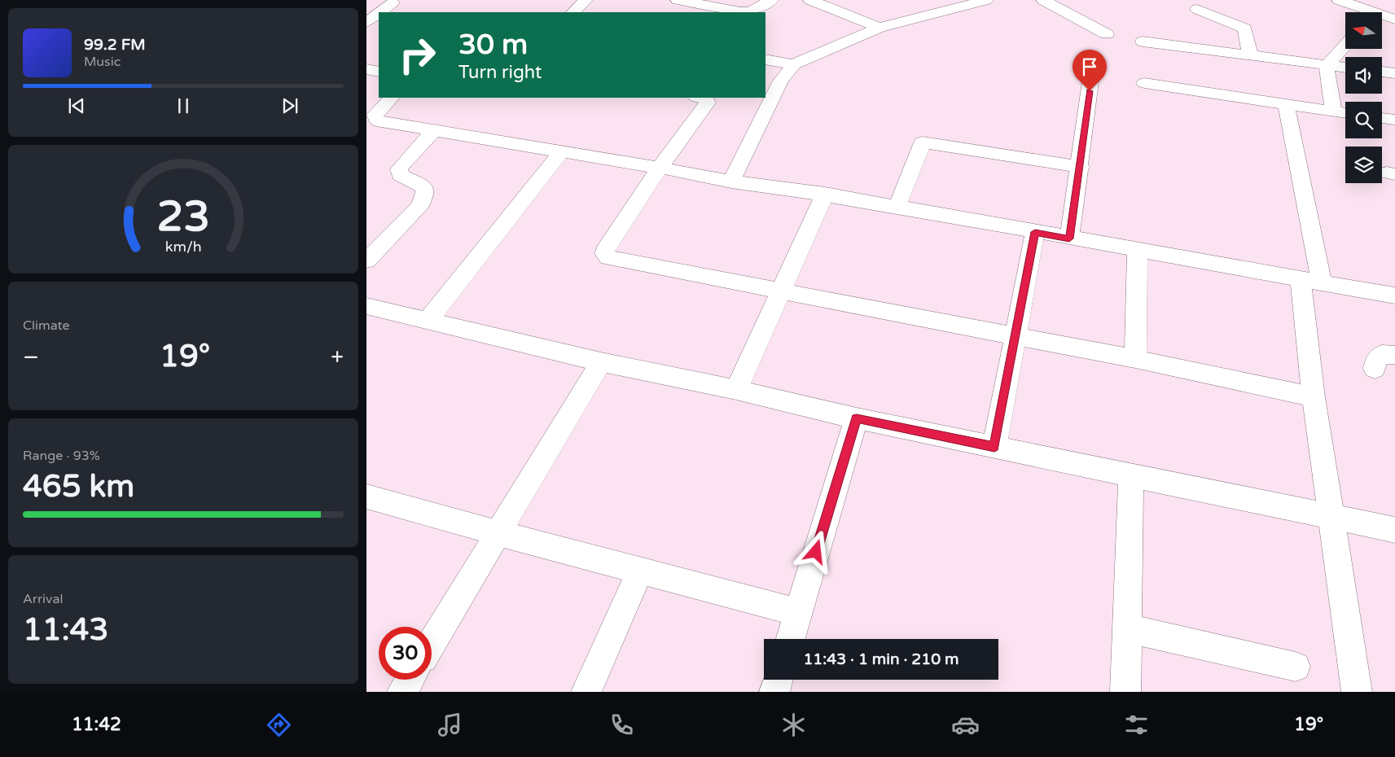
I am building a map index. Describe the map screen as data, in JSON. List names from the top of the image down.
{
  "north": "left",
  "page": {
    "turn": ["30 m", "Turn right"],
    "song": ["99.2 FM", "Music"],
    "tile": [
      "Climate",
      ["Range · 93%", "465 km"],
      ["Arrival", "11:43"]
    ],
    "heat": ["−", "19°", "+"],
    "limit": "30",
    "trip": "11:43 · 1 min · 210 m",
    "tabs": ["11:42", "19°"],
    "gauge": ["23", "km/h"]
  }
}
